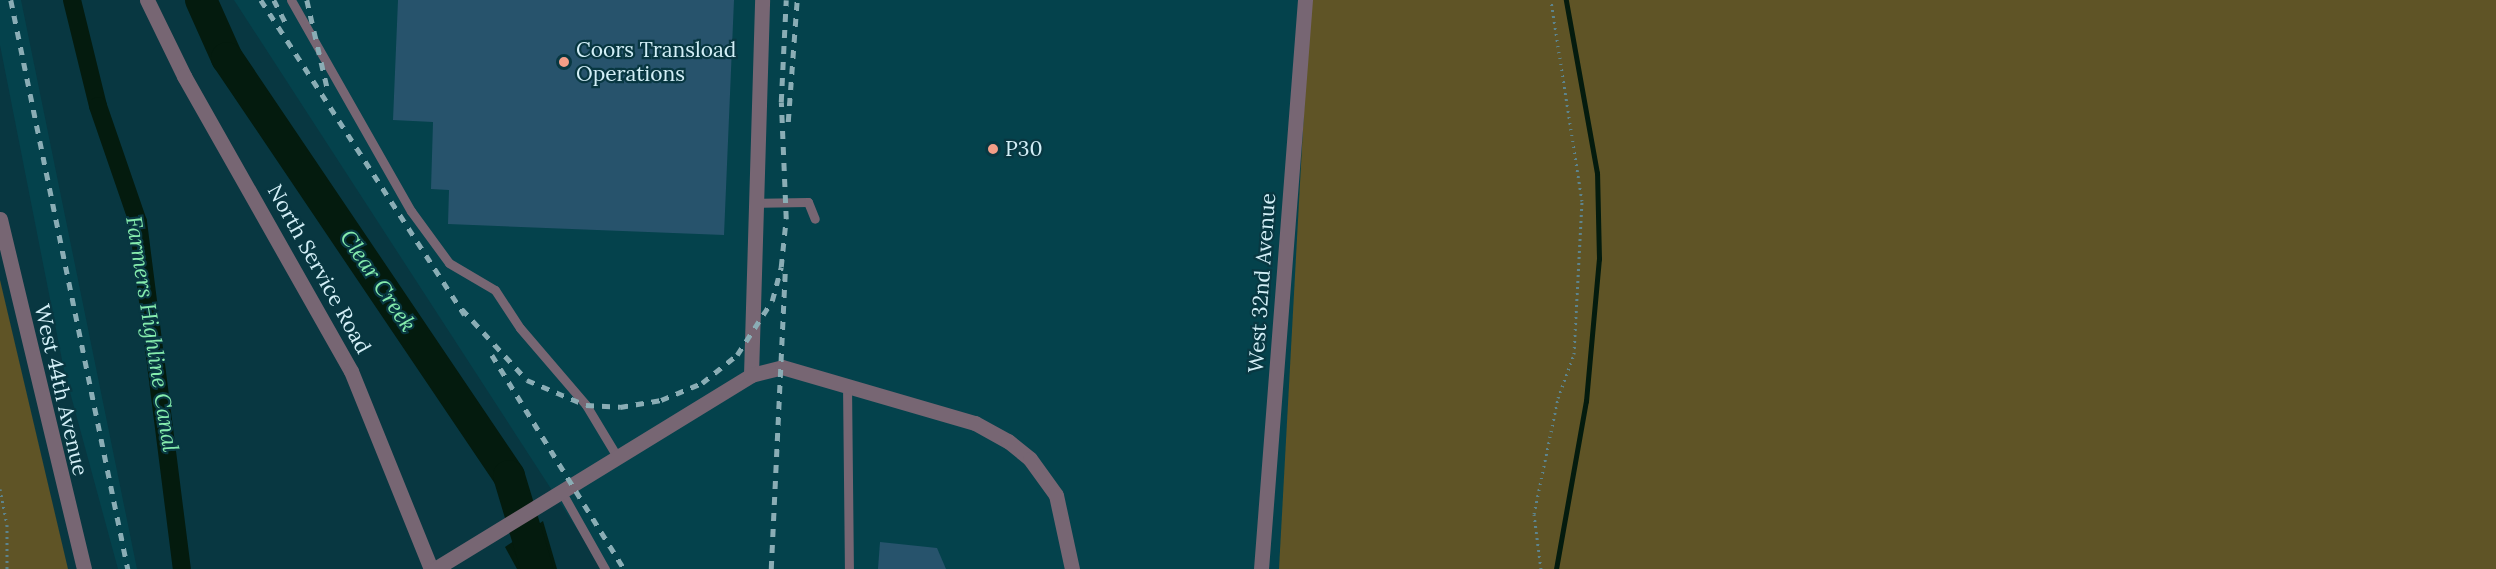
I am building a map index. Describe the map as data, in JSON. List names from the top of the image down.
{
  "streets": {
    "street": ["North Service Road", "West 32nd Avenue", "West 44th Avenue"]
  },
  "water": ["Clear Creek", "Farmers Highline Canal"],
  "places": ["Coors Transload Operations", "P30"]
}
